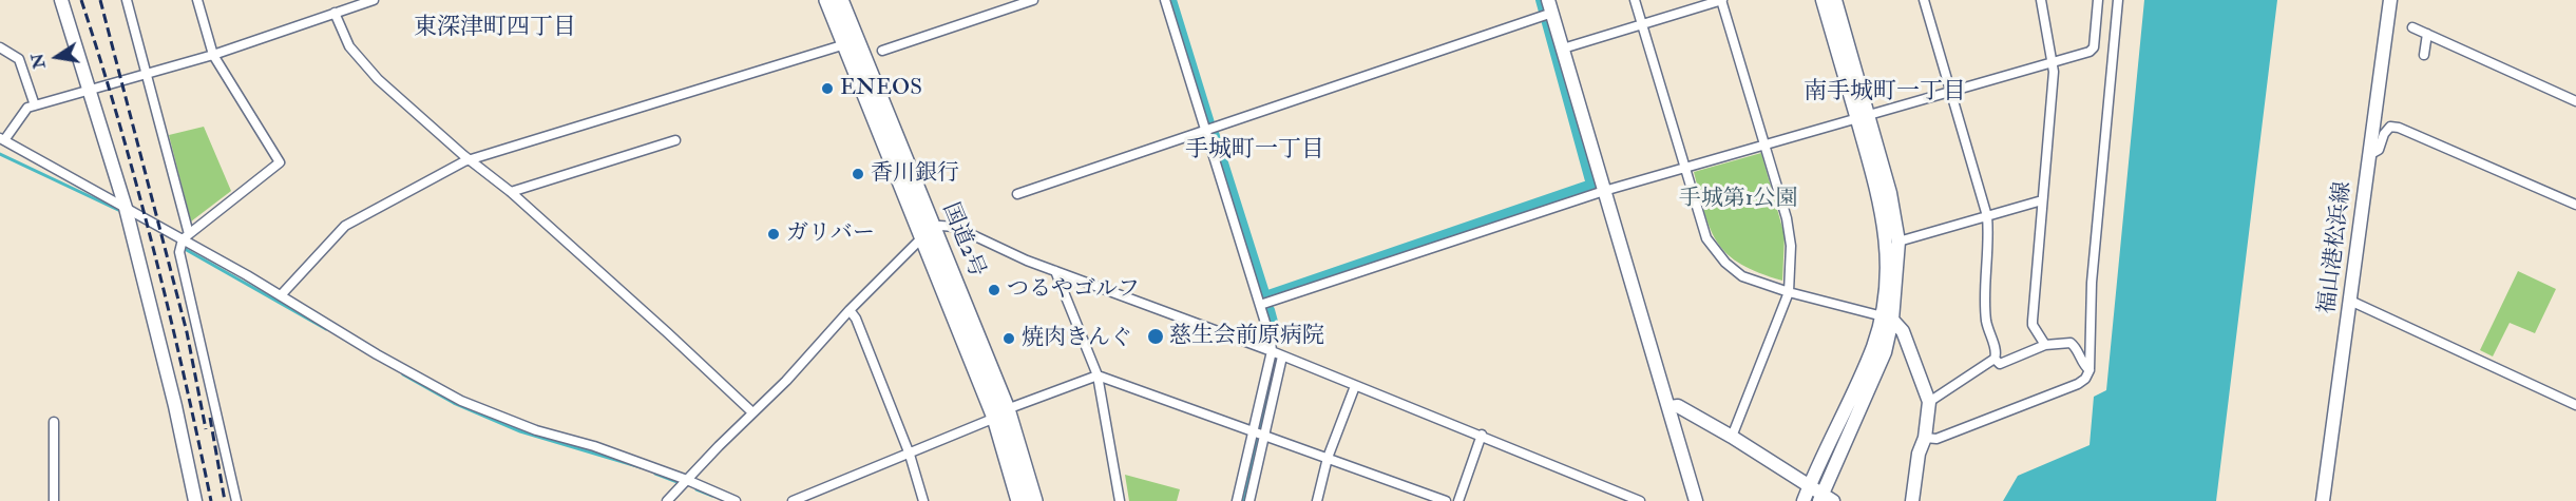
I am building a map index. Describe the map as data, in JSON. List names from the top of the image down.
{
  "streets": {
    "highway": ["国道2号"],
    "street": ["福山港松浜線"]
  },
  "districts": ["東深津町四丁目", "南手城町一丁目", "手城町一丁目"],
  "parks": ["手城第1公園"],
  "places": [
    "ENEOS",
    "香川銀行",
    "ガリバー",
    "つるやゴルフ",
    "慈生会前原病院",
    "焼肉きんぐ"
  ],
  "north": "left"
}
